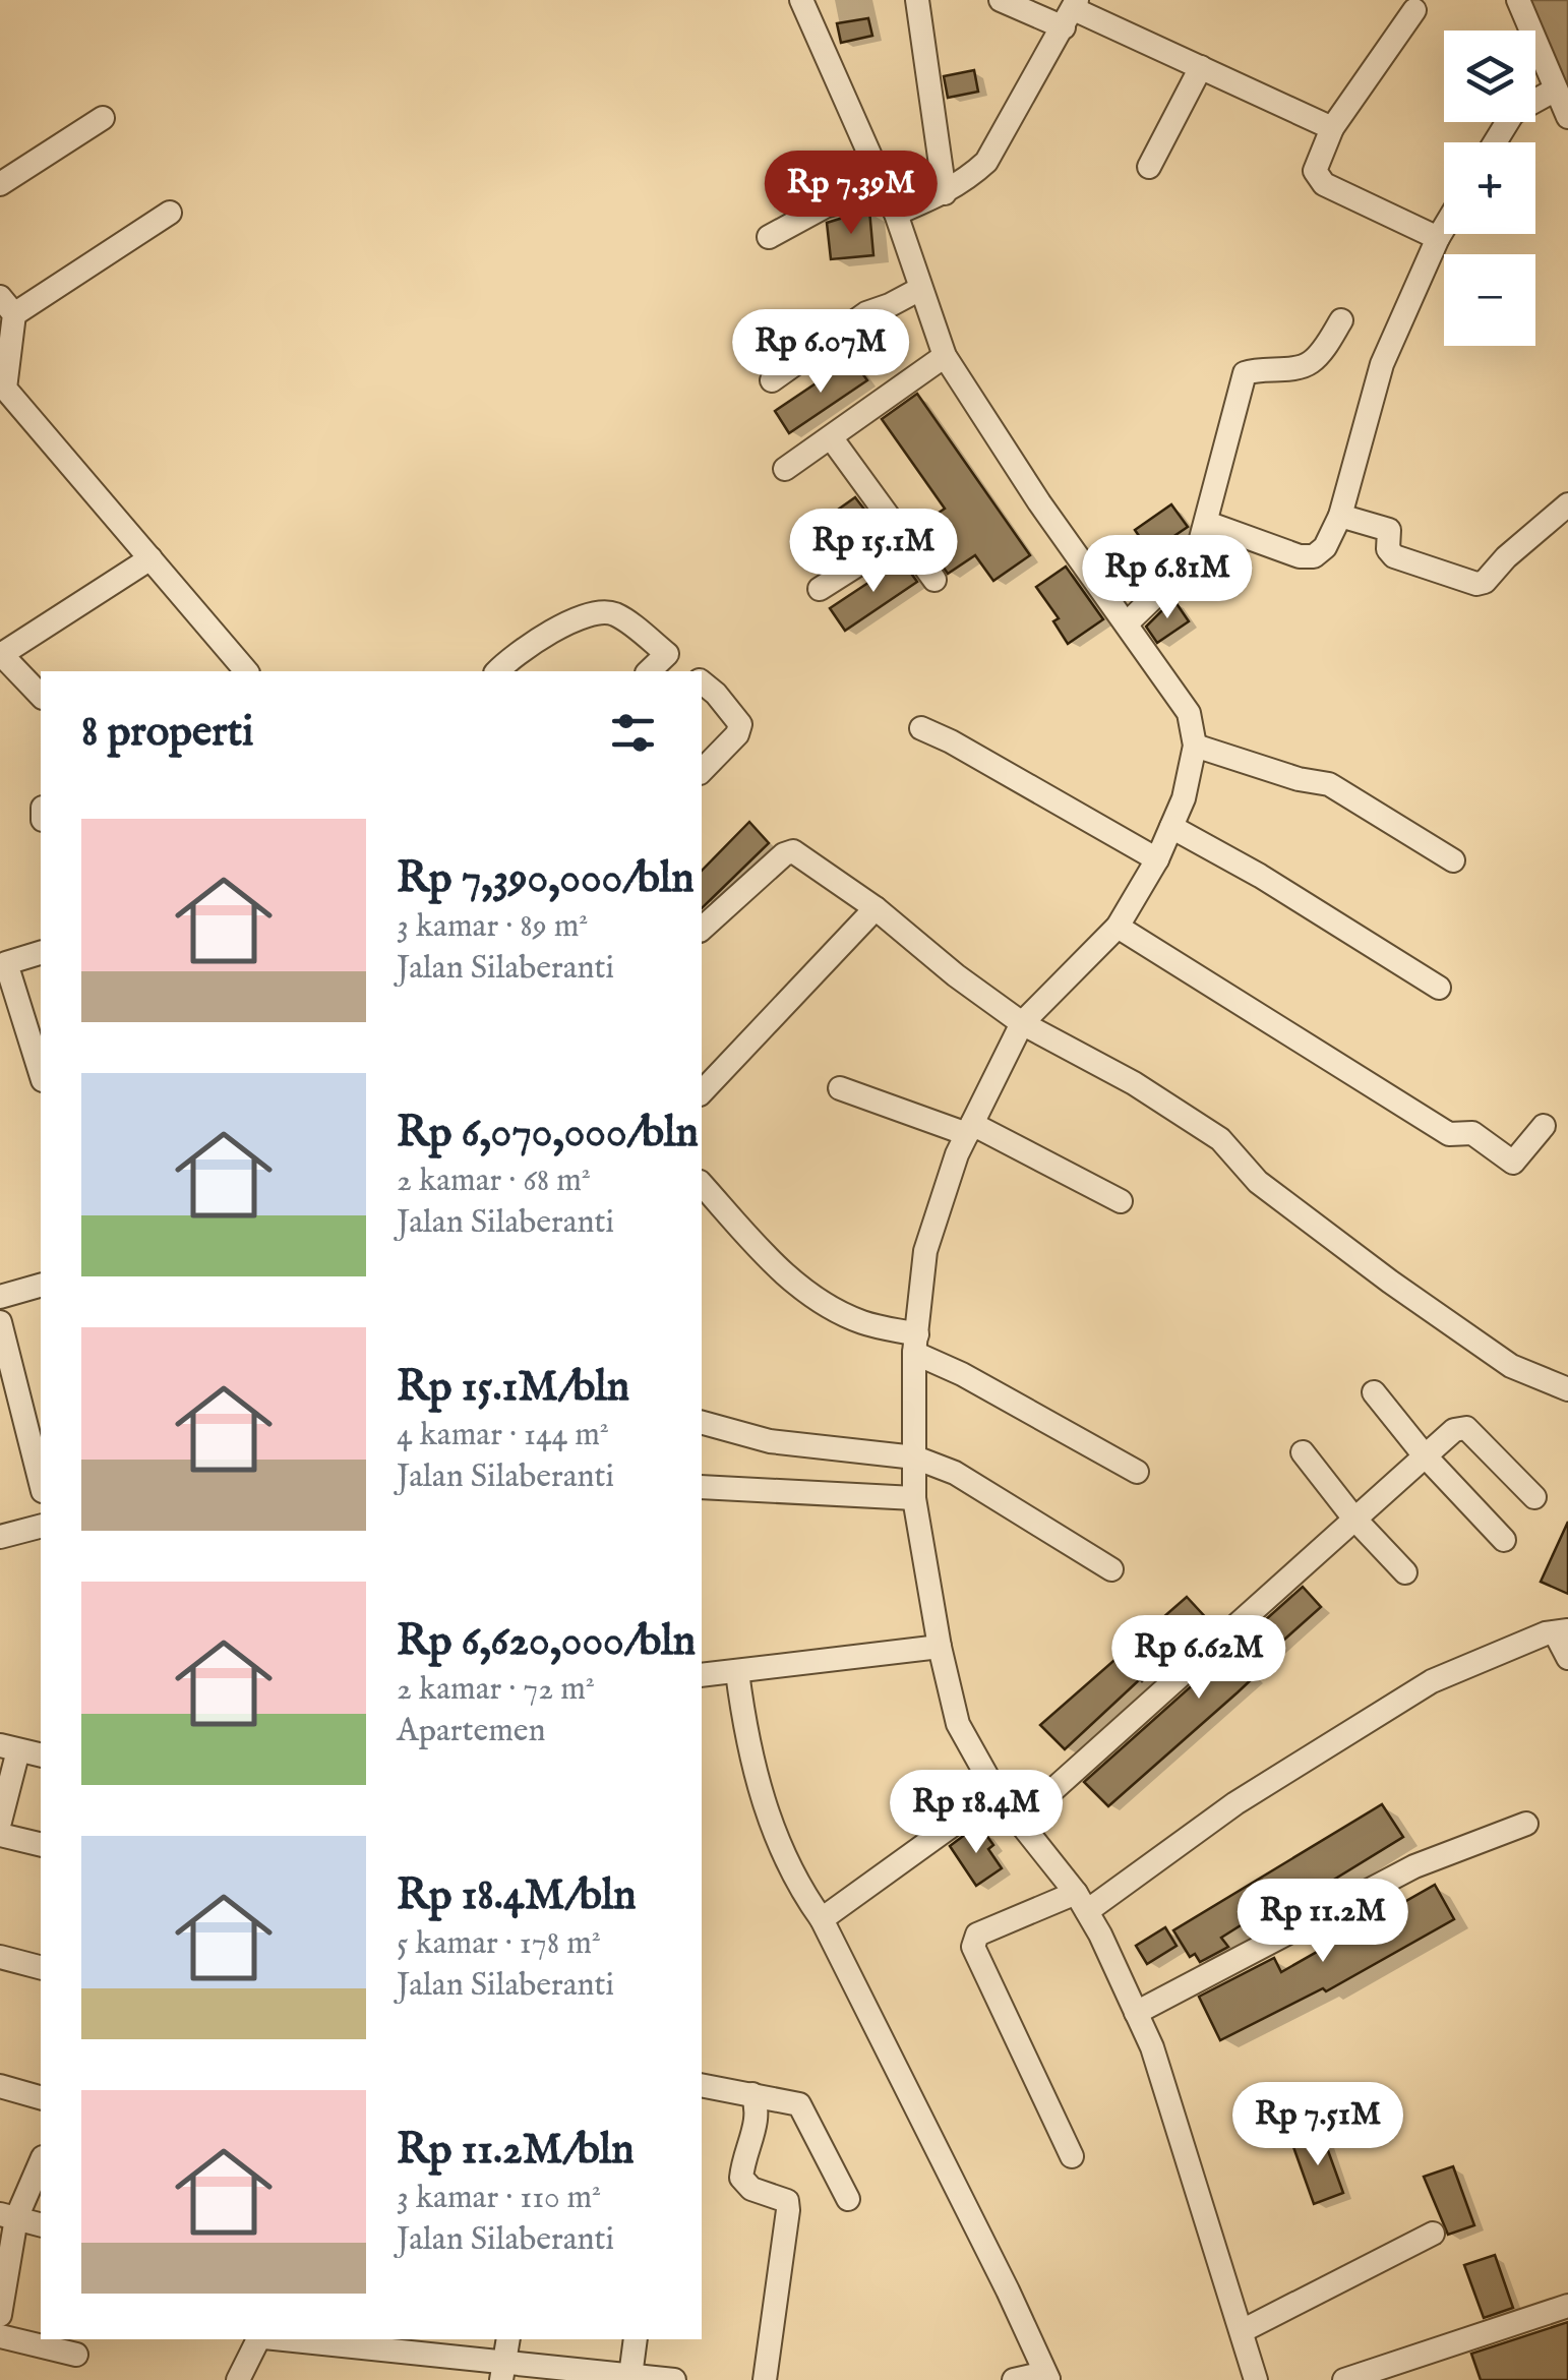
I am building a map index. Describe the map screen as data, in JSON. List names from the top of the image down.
{
  "page": {
    "map_buttons": ["+", "−"],
    "price": [
      "Rp 7.39M",
      "Rp 6.07M",
      "Rp 15.1M",
      "Rp 6.81M",
      "Rp 6.62M",
      "Rp 18.4M",
      "Rp 11.2M",
      "Rp 7.51M"
    ],
    "heading": "8 properti",
    "list": [
      {
        "name": "Rp 7,390,000/bln",
        "note": "3 kamar · 89 m² · Jalan Silaberanti"
      },
      {
        "name": "Rp 6,070,000/bln",
        "note": "2 kamar · 68 m² · Jalan Silaberanti"
      },
      {
        "name": "Rp 15.1M/bln",
        "note": "4 kamar · 144 m² · Jalan Silaberanti"
      },
      {
        "name": "Rp 6,620,000/bln",
        "note": "2 kamar · 72 m² · Apartemen"
      },
      {
        "name": "Rp 18.4M/bln",
        "note": "5 kamar · 178 m² · Jalan Silaberanti"
      },
      {
        "name": "Rp 11.2M/bln",
        "note": "3 kamar · 110 m² · Jalan Silaberanti"
      }
    ]
  }
}
